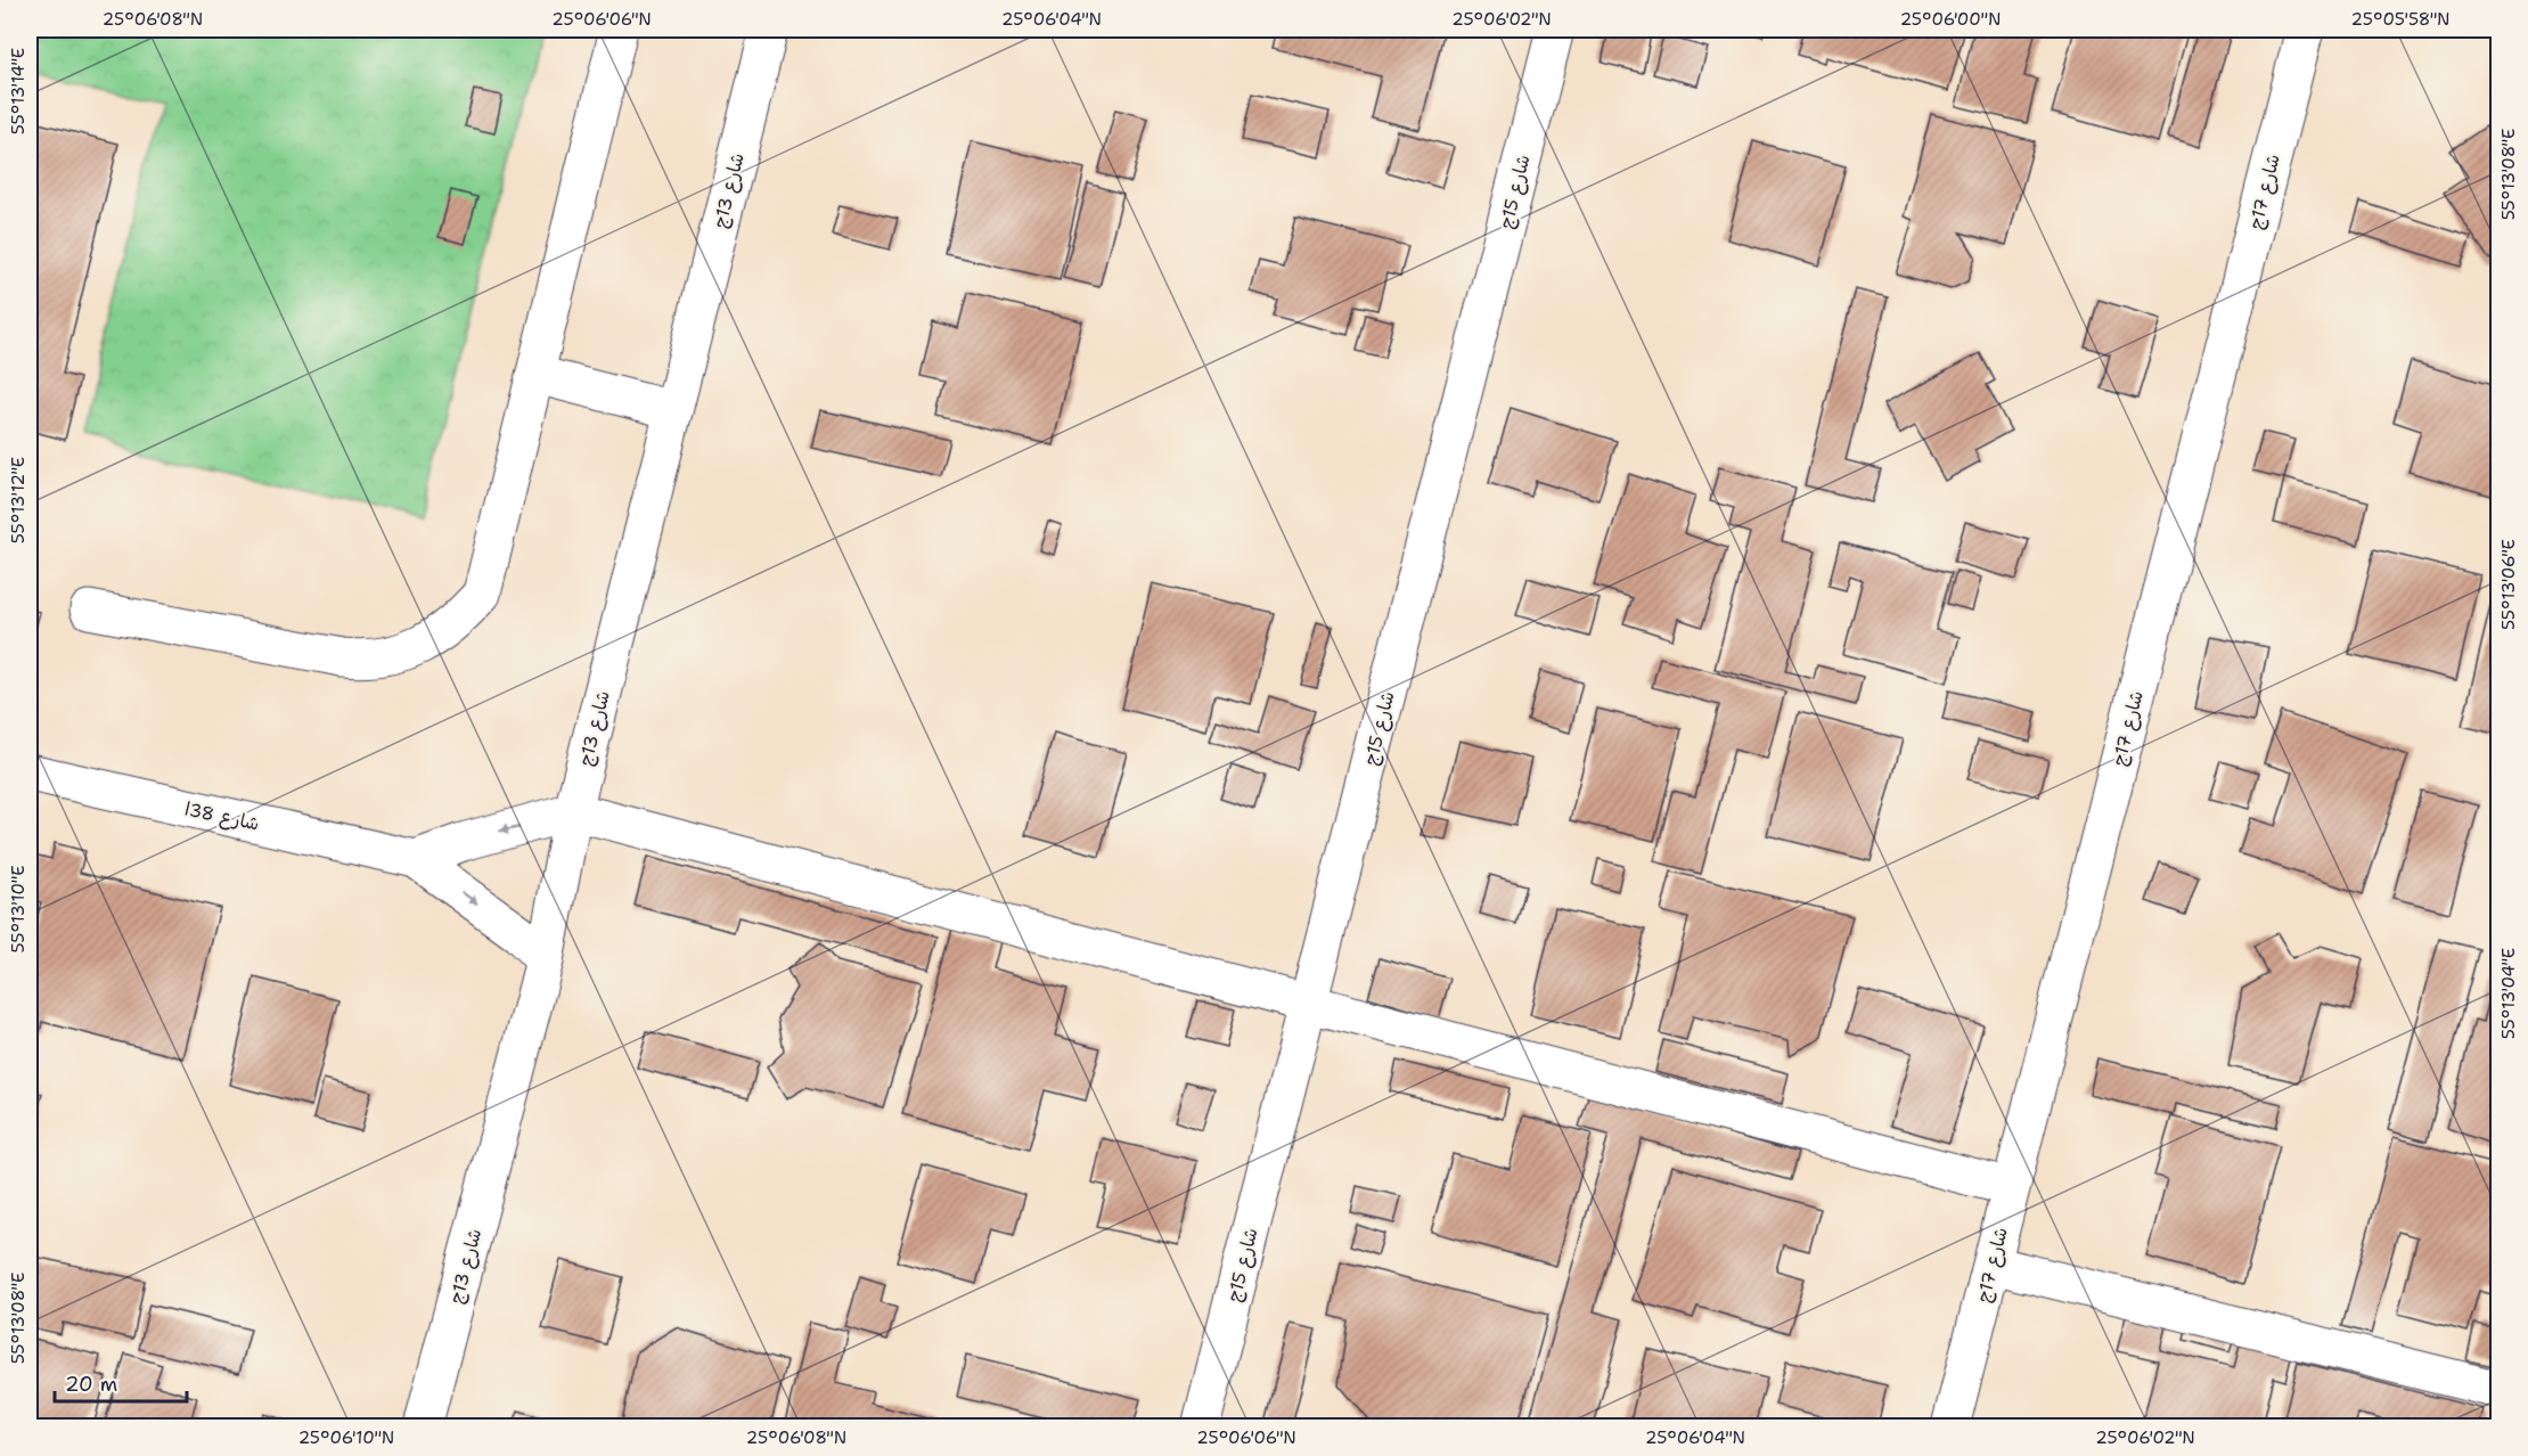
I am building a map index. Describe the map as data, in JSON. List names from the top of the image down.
{
  "streets": {
    "street": [
      "شارع 13ج",
      "شارع 15ج",
      "شارع 17ج",
      "شارع 38ا"
    ]
  },
  "crossings": [
    ["شارع 13ج", "شارع 38ا"]
  ],
  "scale_bar": "20 m",
  "coordinates": [
    "25°06'08\"N",
    "25°06'06\"N",
    "25°06'04\"N",
    "25°06'02\"N",
    "25°06'00\"N",
    "25°05'58\"N",
    "55°13'14\"E",
    "55°13'08\"E",
    "55°13'12\"E",
    "55°13'06\"E",
    "55°13'10\"E",
    "55°13'04\"E",
    "25°06'10\"N"
  ]
}
